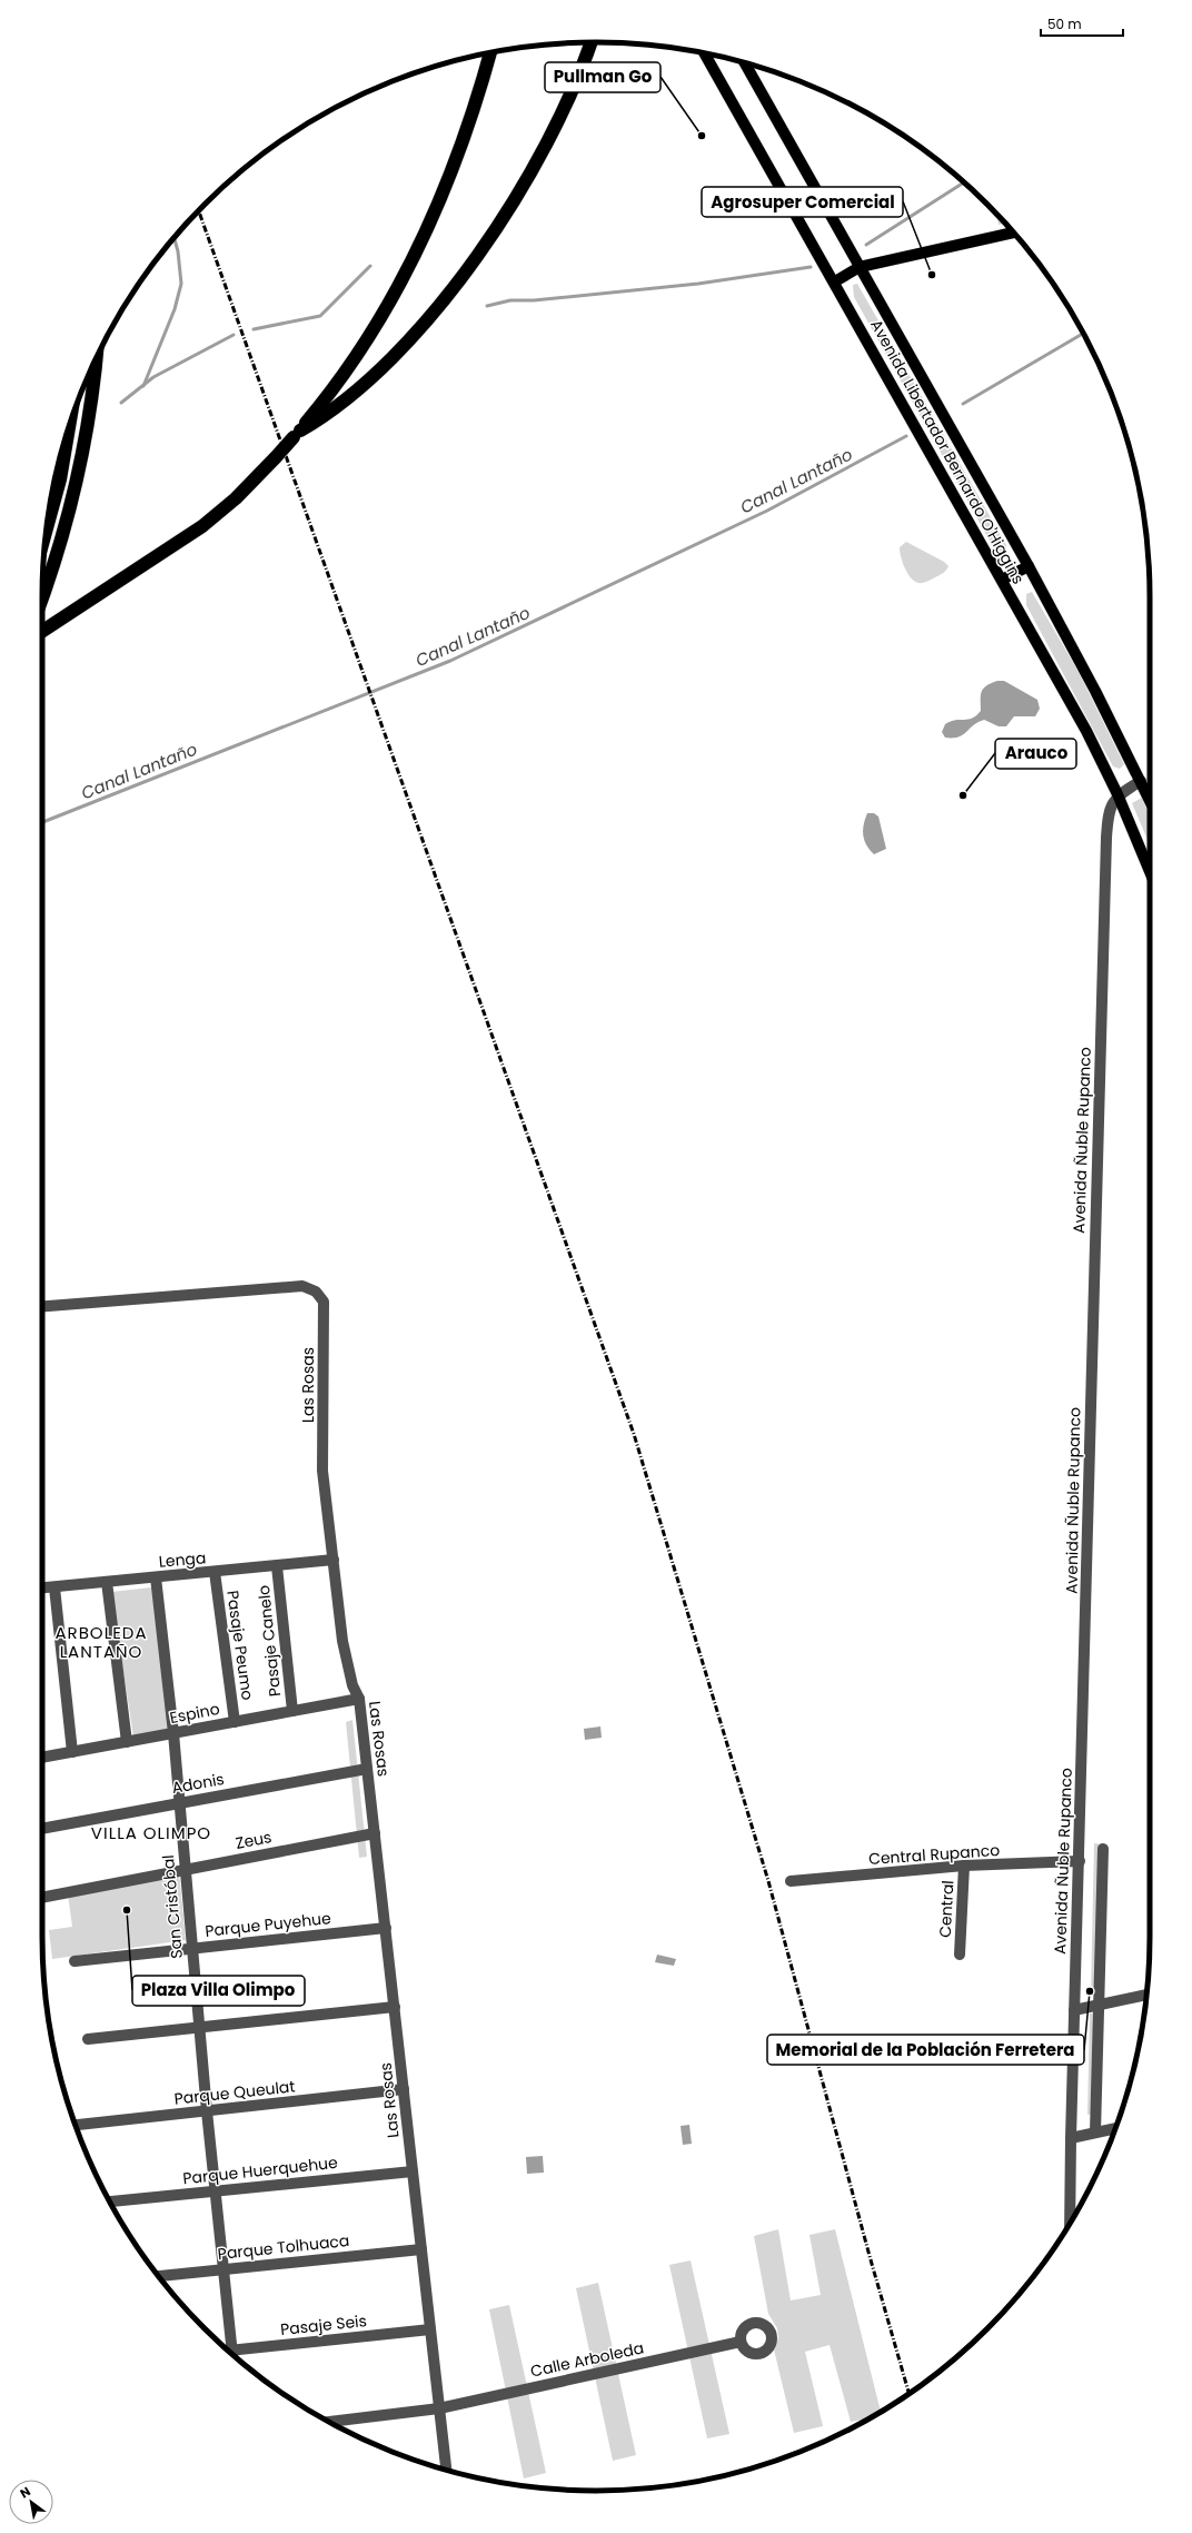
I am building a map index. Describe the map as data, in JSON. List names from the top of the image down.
{
  "streets": {
    "main road": ["Avenida Libertador Bernardo O'Higgins"],
    "street": [
      "Avenida Ñuble Rupanco",
      "Las Rosas",
      "Lenga",
      "Pasaje Canelo",
      "Pasaje Peumo",
      "Espino",
      "Adonis",
      "Zeus",
      "Central Rupanco",
      "San Cristóbal",
      "Central",
      "Parque Puyehue",
      "Parque Queulat",
      "Parque Huerquehue",
      "Parque Tolhuaca",
      "Pasaje Seis",
      "Calle Arboleda"
    ]
  },
  "crossings": [
    ["Avenida Libertador Bernardo O'Higgins", "Avenida Ñuble Rupanco"],
    ["Avenida Ñuble Rupanco", "Central Rupanco"],
    ["Las Rosas", "Lenga"],
    ["Las Rosas", "Espino"],
    ["Las Rosas", "Adonis"],
    ["Las Rosas", "Zeus"],
    ["Las Rosas", "Parque Puyehue"],
    ["Las Rosas", "Parque Queulat"],
    ["Las Rosas", "Parque Huerquehue"],
    ["Las Rosas", "Parque Tolhuaca"],
    ["Las Rosas", "Pasaje Seis"],
    ["Las Rosas", "Calle Arboleda"],
    ["Lenga", "Pasaje Canelo"],
    ["Lenga", "Pasaje Peumo"],
    ["Lenga", "San Cristóbal"],
    ["Pasaje Canelo", "Espino"],
    ["Pasaje Peumo", "Espino"],
    ["Espino", "San Cristóbal"],
    ["Adonis", "San Cristóbal"],
    ["Zeus", "San Cristóbal"],
    ["Central Rupanco", "Central"],
    ["San Cristóbal", "Parque Puyehue"],
    ["San Cristóbal", "Parque Queulat"],
    ["San Cristóbal", "Parque Huerquehue"],
    ["San Cristóbal", "Parque Tolhuaca"],
    ["San Cristóbal", "Pasaje Seis"]
  ],
  "districts": ["ARBOLEDA LANTAÑO", "VILLA OLIMPO"],
  "water": ["Canal Lantaño"],
  "places": [
    "Pullman Go",
    "Agrosuper Comercial",
    "Arauco",
    "Plaza Villa Olimpo",
    "Memorial de la Población Ferretera"
  ],
  "scale_bar": "50 m",
  "north": "top left"
}
